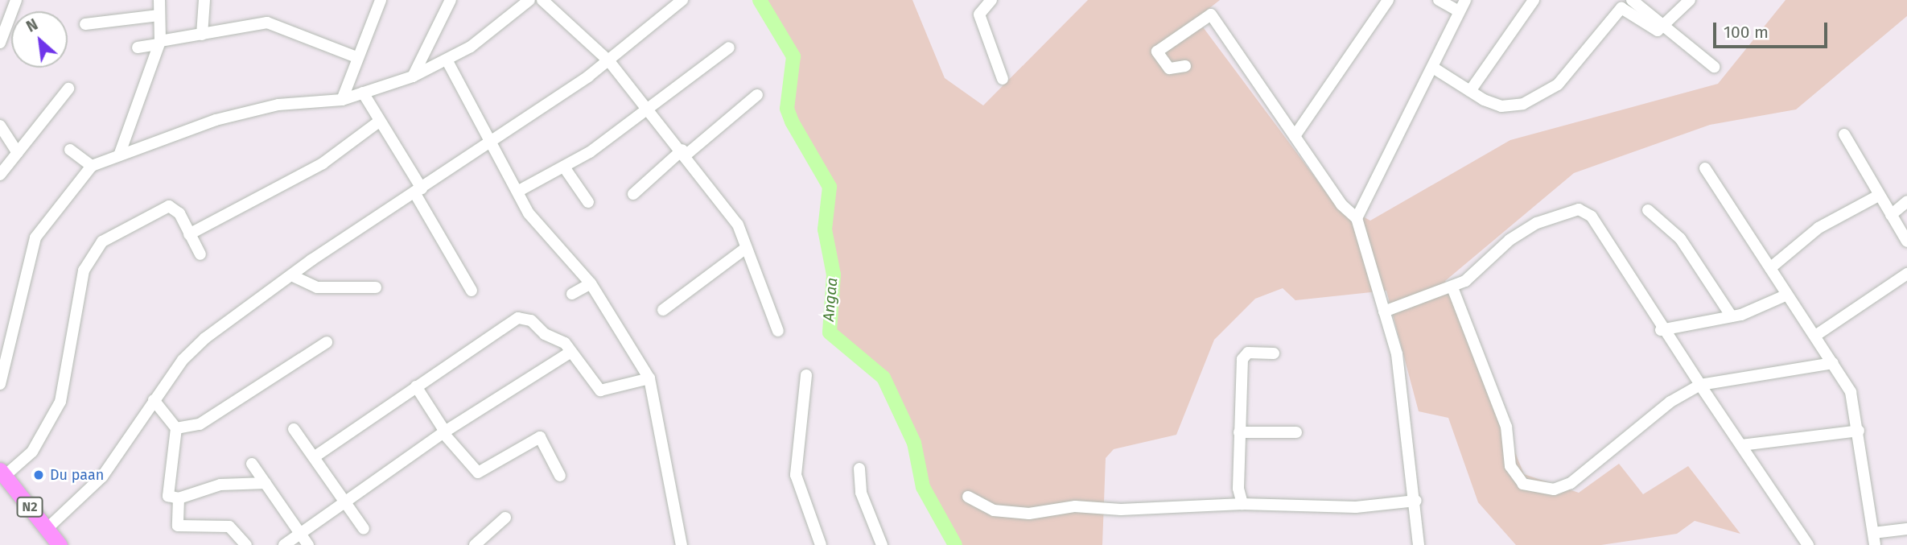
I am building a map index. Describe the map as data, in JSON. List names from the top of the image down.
{
  "streets": {
    "highway": ["N2"]
  },
  "water": ["Angaa"],
  "places": ["Du paan"],
  "scale_bar": "100 m",
  "north": "top left"
}
